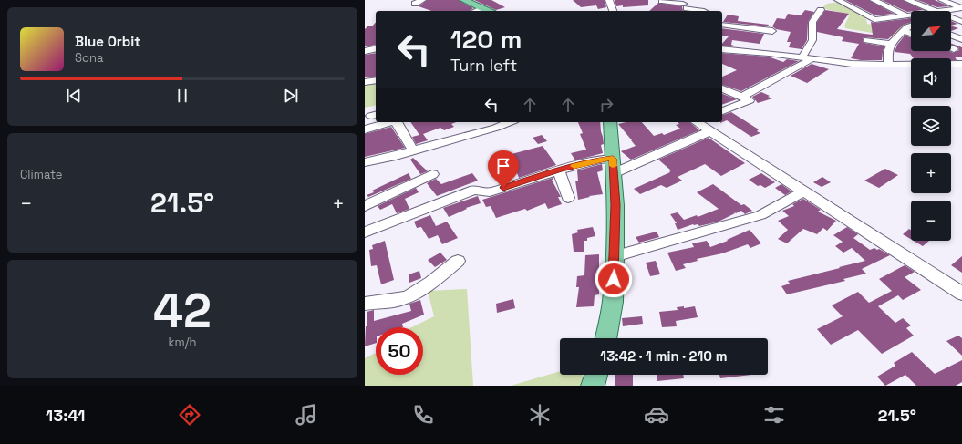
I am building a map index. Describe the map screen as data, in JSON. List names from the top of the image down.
{
  "north": "top right",
  "page": {
    "map_buttons": ["+", "−"],
    "turn": ["120 m", "Turn left"],
    "song": ["Blue Orbit", "Sona"],
    "tile": [
      "Climate",
      ["42", "km/h"]
    ],
    "heat": ["−", "21.5°", "+"],
    "limit": "50",
    "trip": "13:42 · 1 min · 210 m",
    "tabs": ["13:41", "21.5°"]
  }
}
